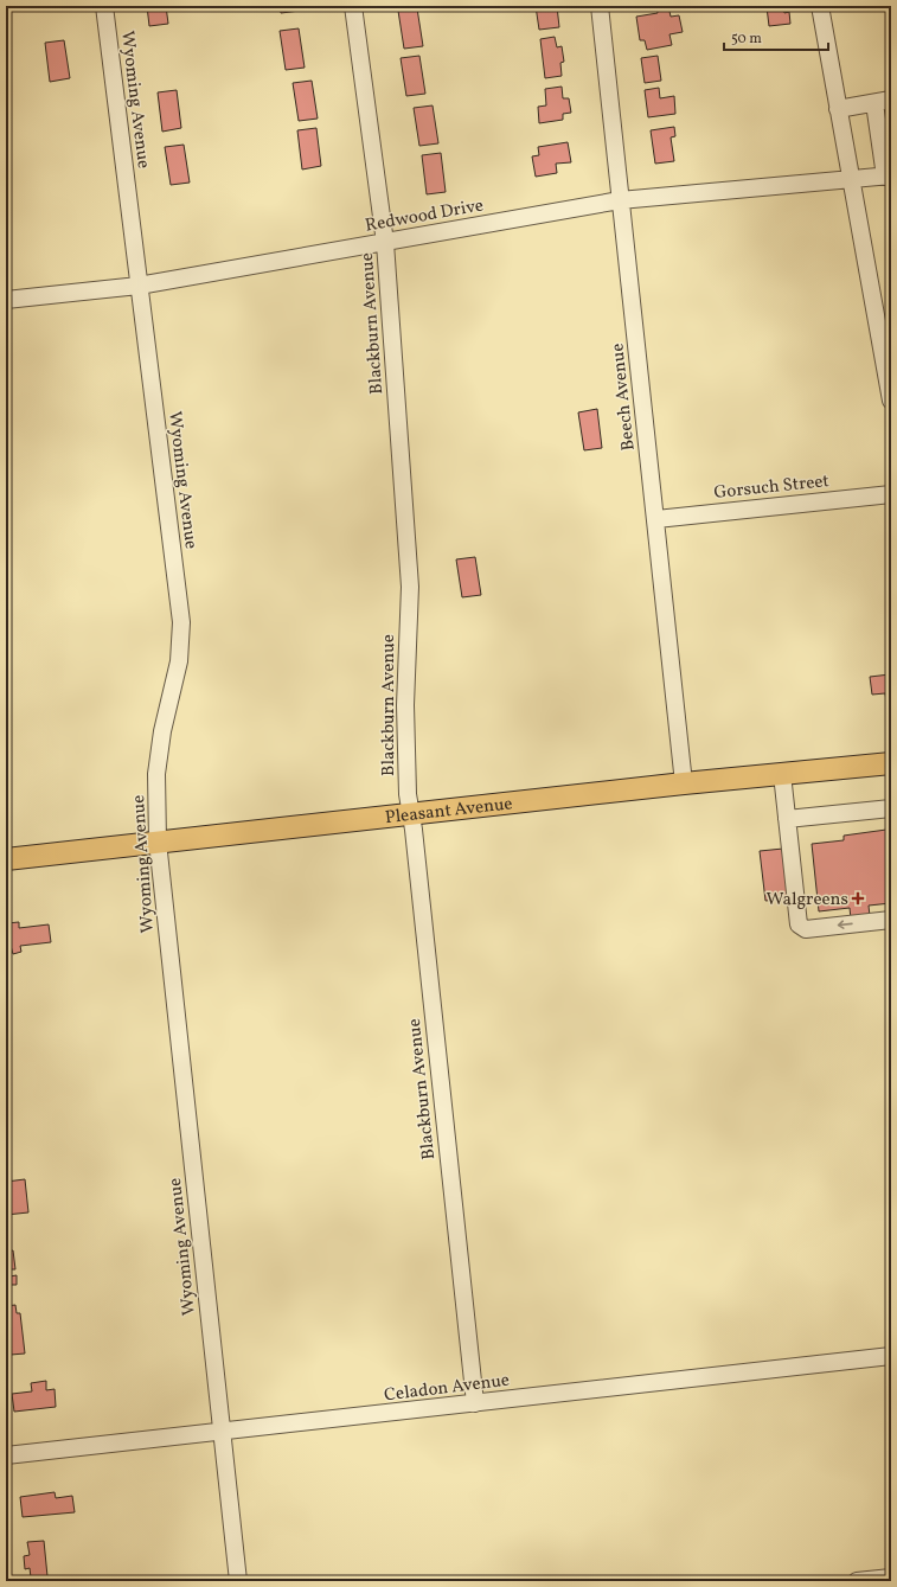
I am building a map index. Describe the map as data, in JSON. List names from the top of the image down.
{
  "streets": {
    "main road": ["Pleasant Avenue"],
    "street": [
      "Wyoming Avenue",
      "Redwood Drive",
      "Blackburn Avenue",
      "Beech Avenue",
      "Gorsuch Street",
      "Celadon Avenue"
    ]
  },
  "crossings": [
    ["Wyoming Avenue", "Redwood Drive"],
    ["Wyoming Avenue", "Pleasant Avenue"],
    ["Wyoming Avenue", "Celadon Avenue"],
    ["Redwood Drive", "Blackburn Avenue"],
    ["Redwood Drive", "Beech Avenue"],
    ["Blackburn Avenue", "Pleasant Avenue"],
    ["Blackburn Avenue", "Celadon Avenue"],
    ["Beech Avenue", "Gorsuch Street"],
    ["Beech Avenue", "Pleasant Avenue"]
  ],
  "places": {
    "health": ["Walgreens"]
  },
  "scale_bar": "50 m"
}
